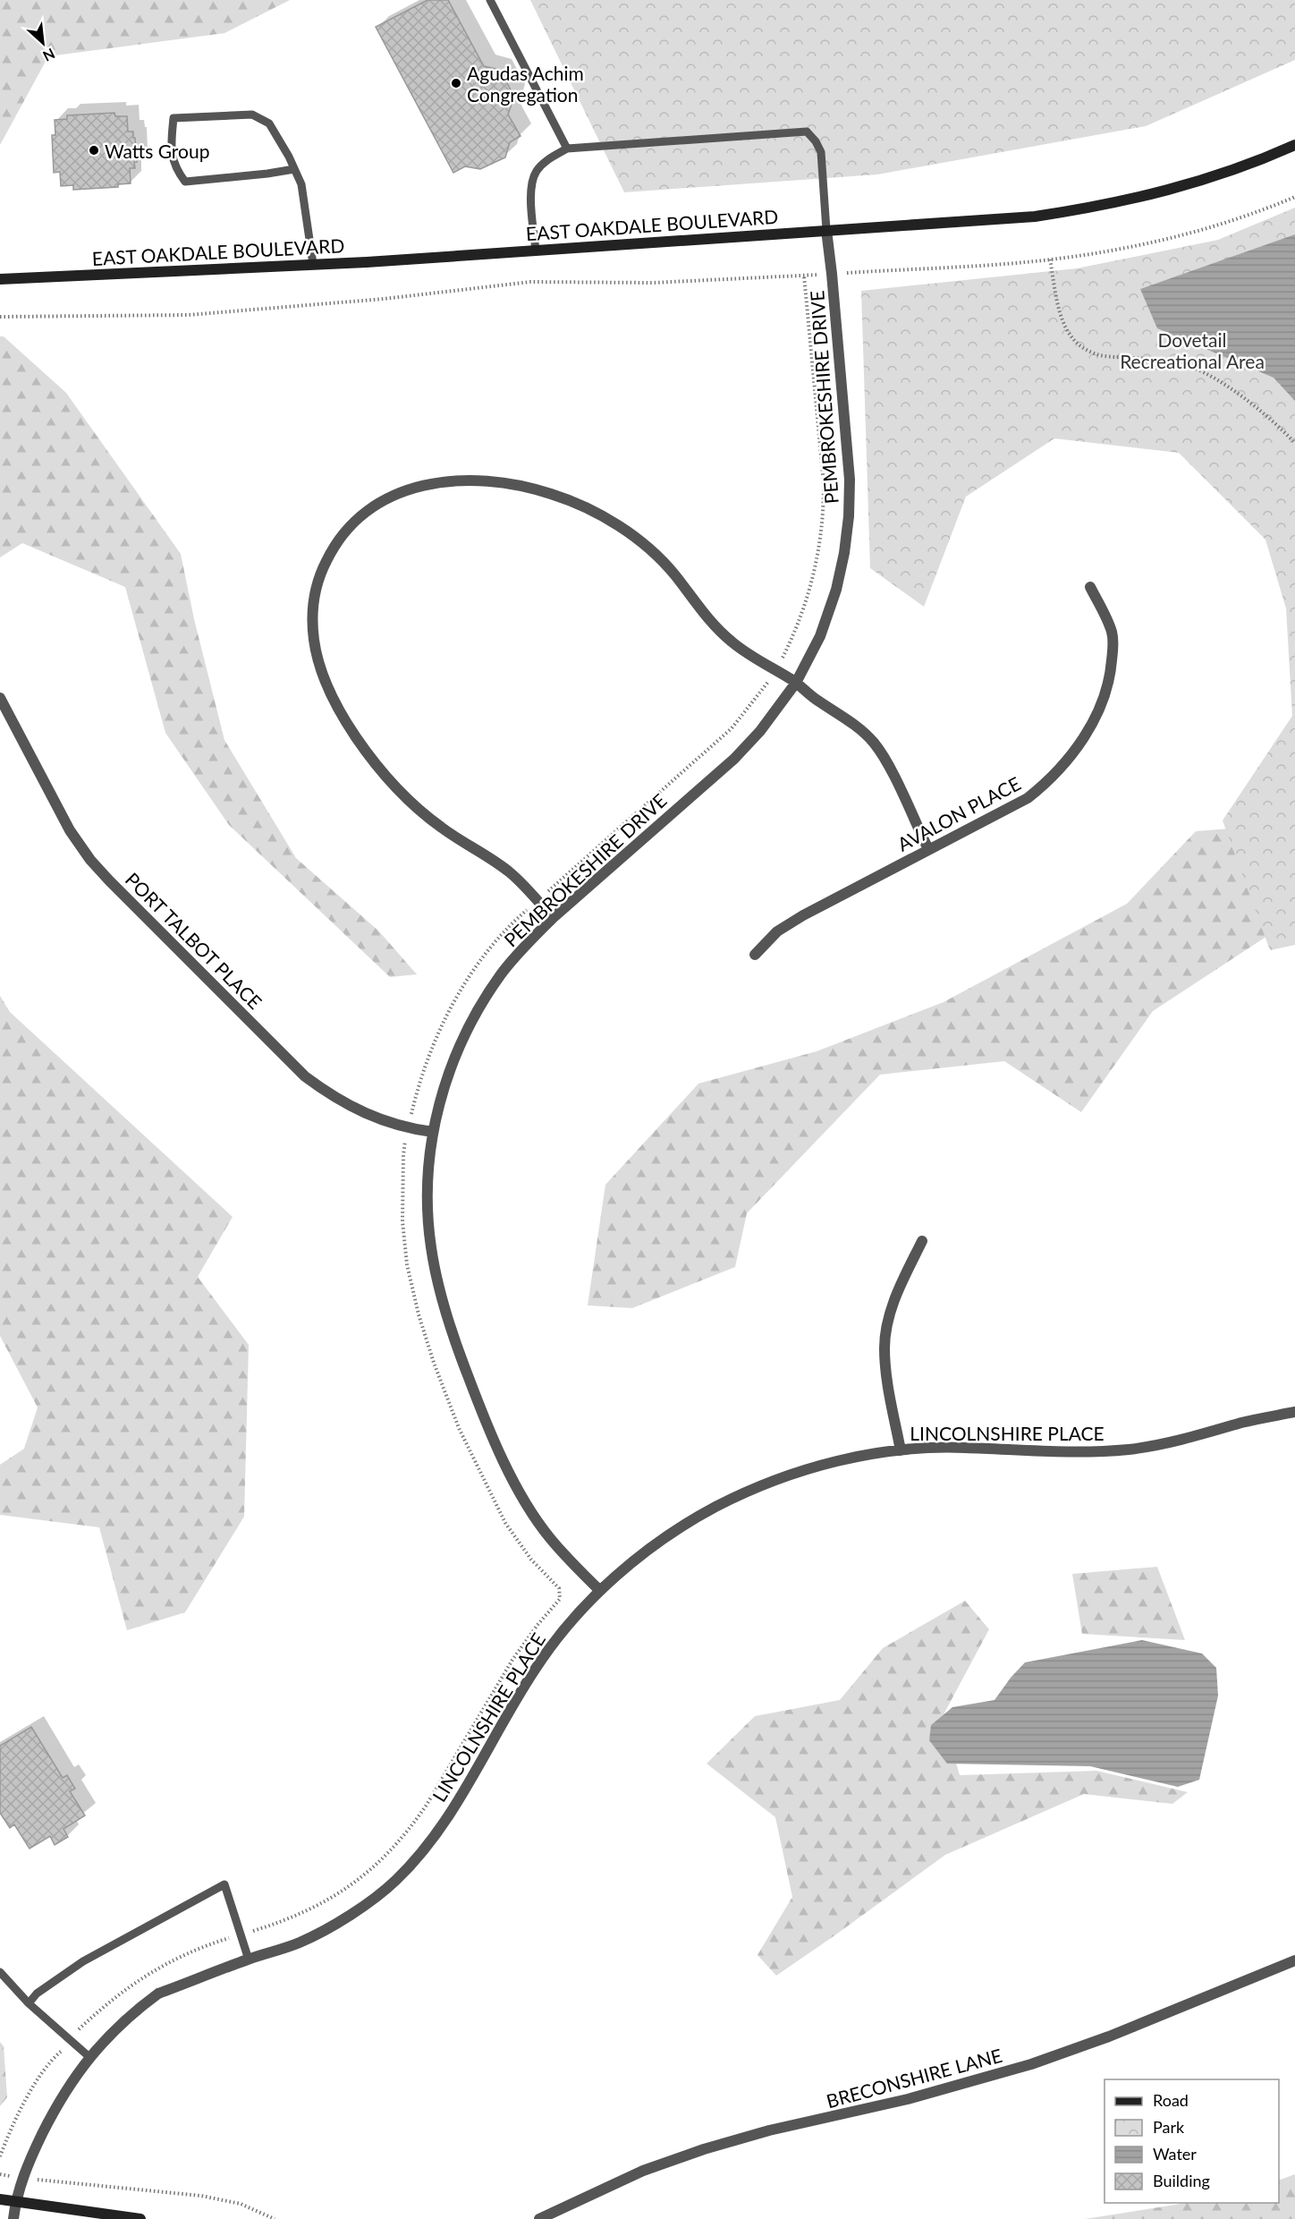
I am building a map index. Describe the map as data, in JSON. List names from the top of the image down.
{
  "streets": {
    "main road": ["EAST OAKDALE BOULEVARD"],
    "street": [
      "PEMBROKESHIRE DRIVE",
      "AVALON PLACE",
      "PORT TALBOT PLACE",
      "LINCOLNSHIRE PLACE",
      "BRECONSHIRE LANE"
    ]
  },
  "crossings": [
    ["EAST OAKDALE BOULEVARD", "PEMBROKESHIRE DRIVE"],
    ["PEMBROKESHIRE DRIVE", "PORT TALBOT PLACE"],
    ["PEMBROKESHIRE DRIVE", "LINCOLNSHIRE PLACE"]
  ],
  "parks": ["Dovetail Recreational Area"],
  "places": ["Agudas Achim Congregation", "Watts Group"],
  "legend": [
    "Road",
    "Park",
    "Water",
    "Building"
  ],
  "north": "bottom right"
}
